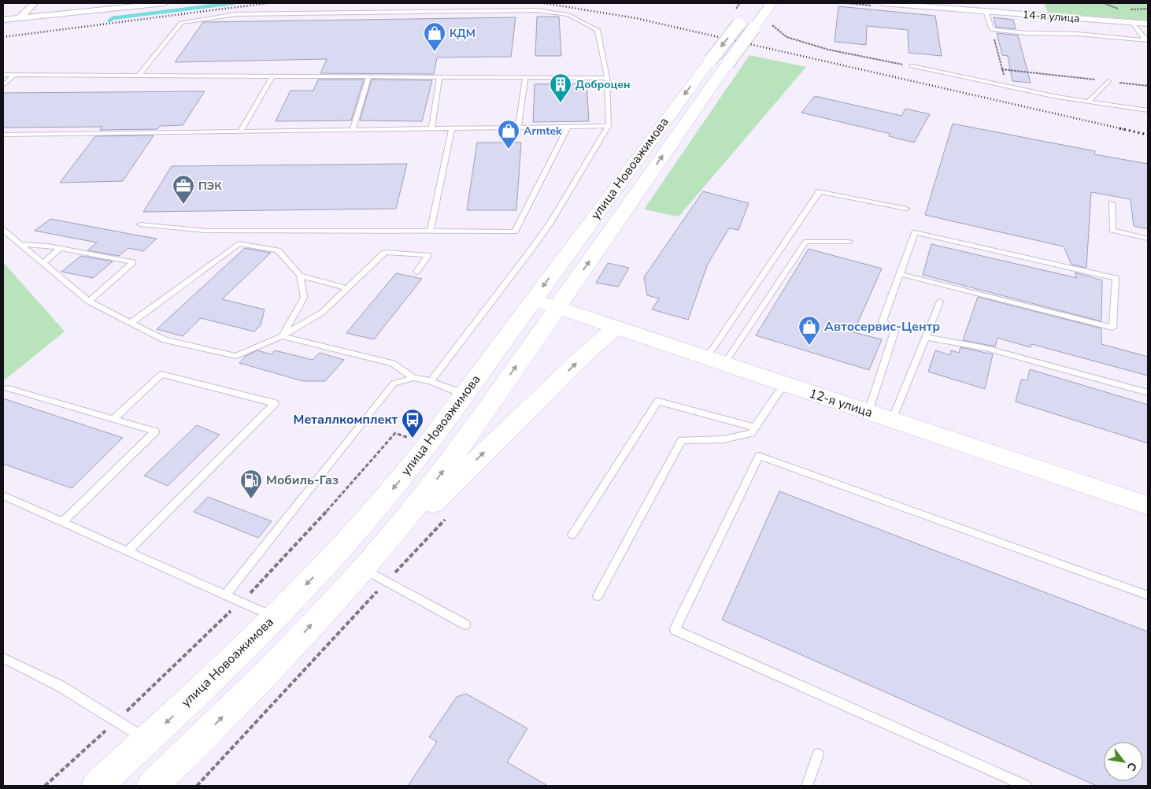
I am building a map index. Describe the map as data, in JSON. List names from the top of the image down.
{
  "streets": {
    "main road": ["улица Новоажимова", "12-я улица"],
    "street": ["14-я улица"]
  },
  "crossings": [
    ["улица Новоажимова", "12-я улица"]
  ],
  "places": {
    "shop": ["КДМ", "Armtek", "Автосервис-Центр"],
    "building": ["Доброцен"],
    "office": ["ПЭК"],
    "bus stop": ["Металлкомплект"],
    "fuel station": ["Мобиль-Газ"]
  },
  "north": "bottom right"
}
